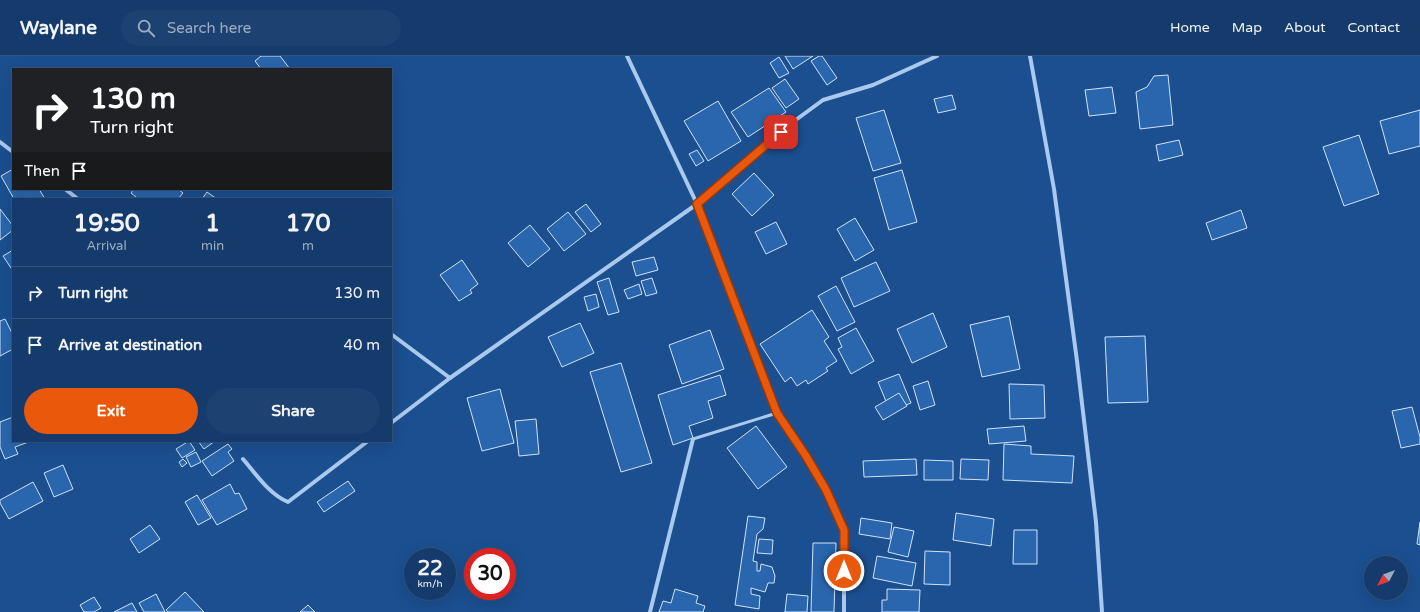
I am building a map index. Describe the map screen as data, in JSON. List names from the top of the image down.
{
  "north": "bottom left",
  "page": {
    "header": "Waylane",
    "search": "Search here",
    "nav": [
      "Home",
      "Map",
      "About",
      "Contact"
    ],
    "turn": ["130 m", "Turn right"],
    "then": "Then",
    "eta": [
      "19:50",
      "Arrival",
      "1",
      "min",
      "170",
      "m"
    ],
    "list": [
      {
        "name": "Turn right",
        "value": "130 m"
      },
      {
        "name": "Arrive at destination",
        "value": "40 m"
      }
    ],
    "buttons": ["Exit", "Share"],
    "speed": "22 km/h",
    "limit": "30"
  }
}
